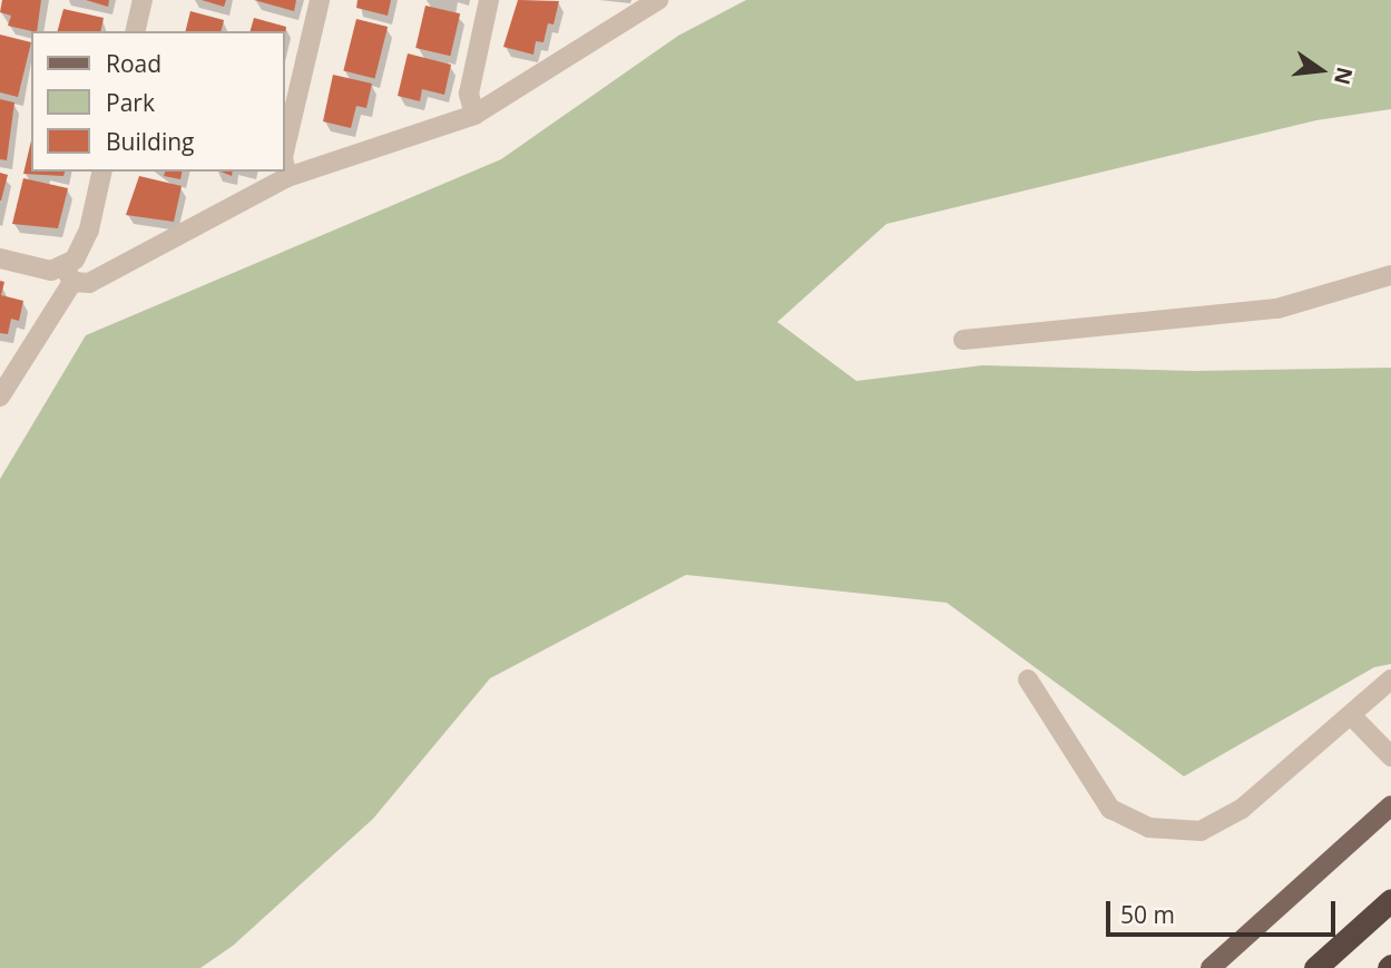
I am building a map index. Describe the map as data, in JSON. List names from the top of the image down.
{
  "legend": ["Road", "Park", "Building"],
  "scale_bar": "50 m",
  "north": "right"
}
